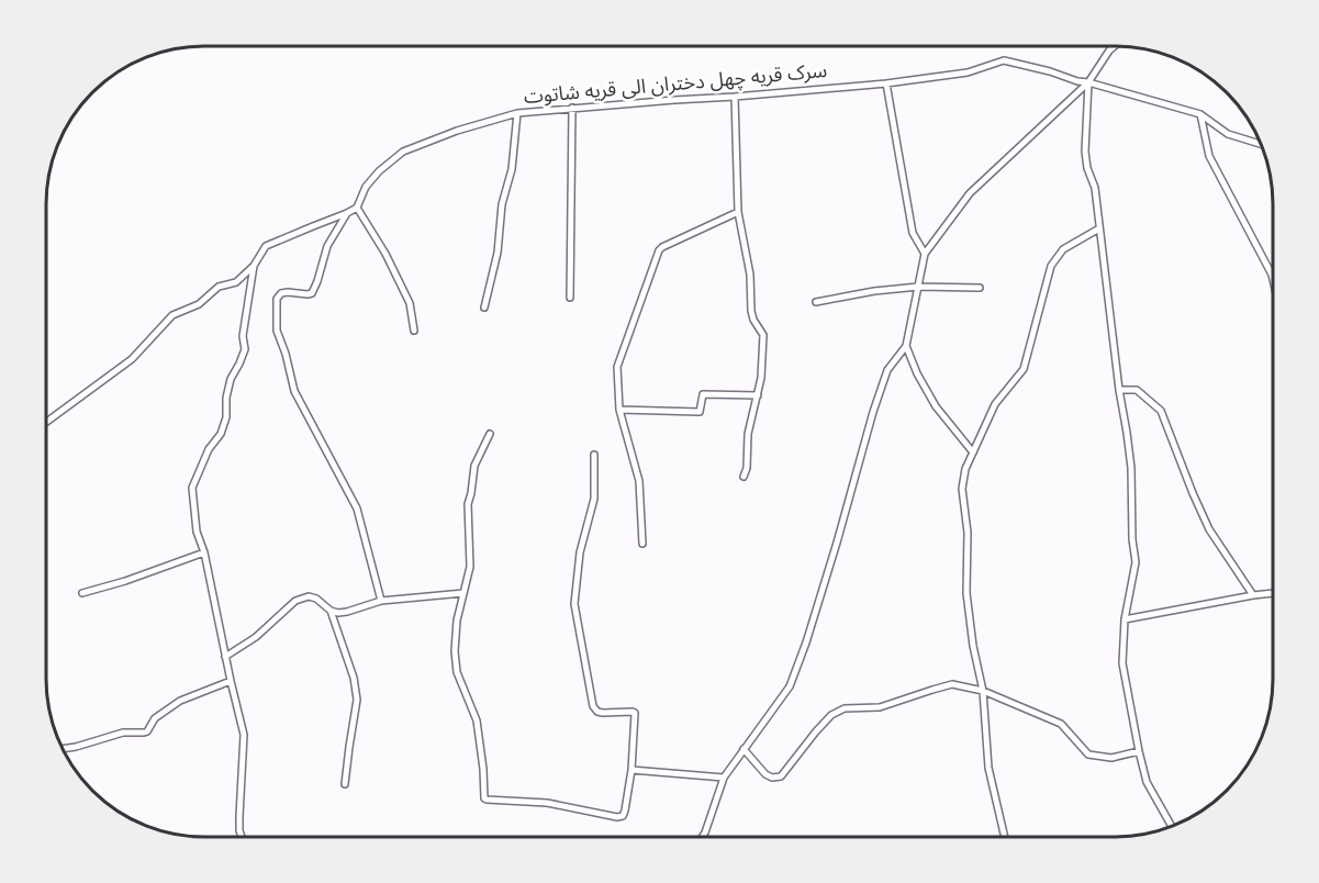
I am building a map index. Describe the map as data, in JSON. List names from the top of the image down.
{
  "streets": {
    "street": ["سرک قریه چهل دختران الی قریه شاتوت"]
  }
}
